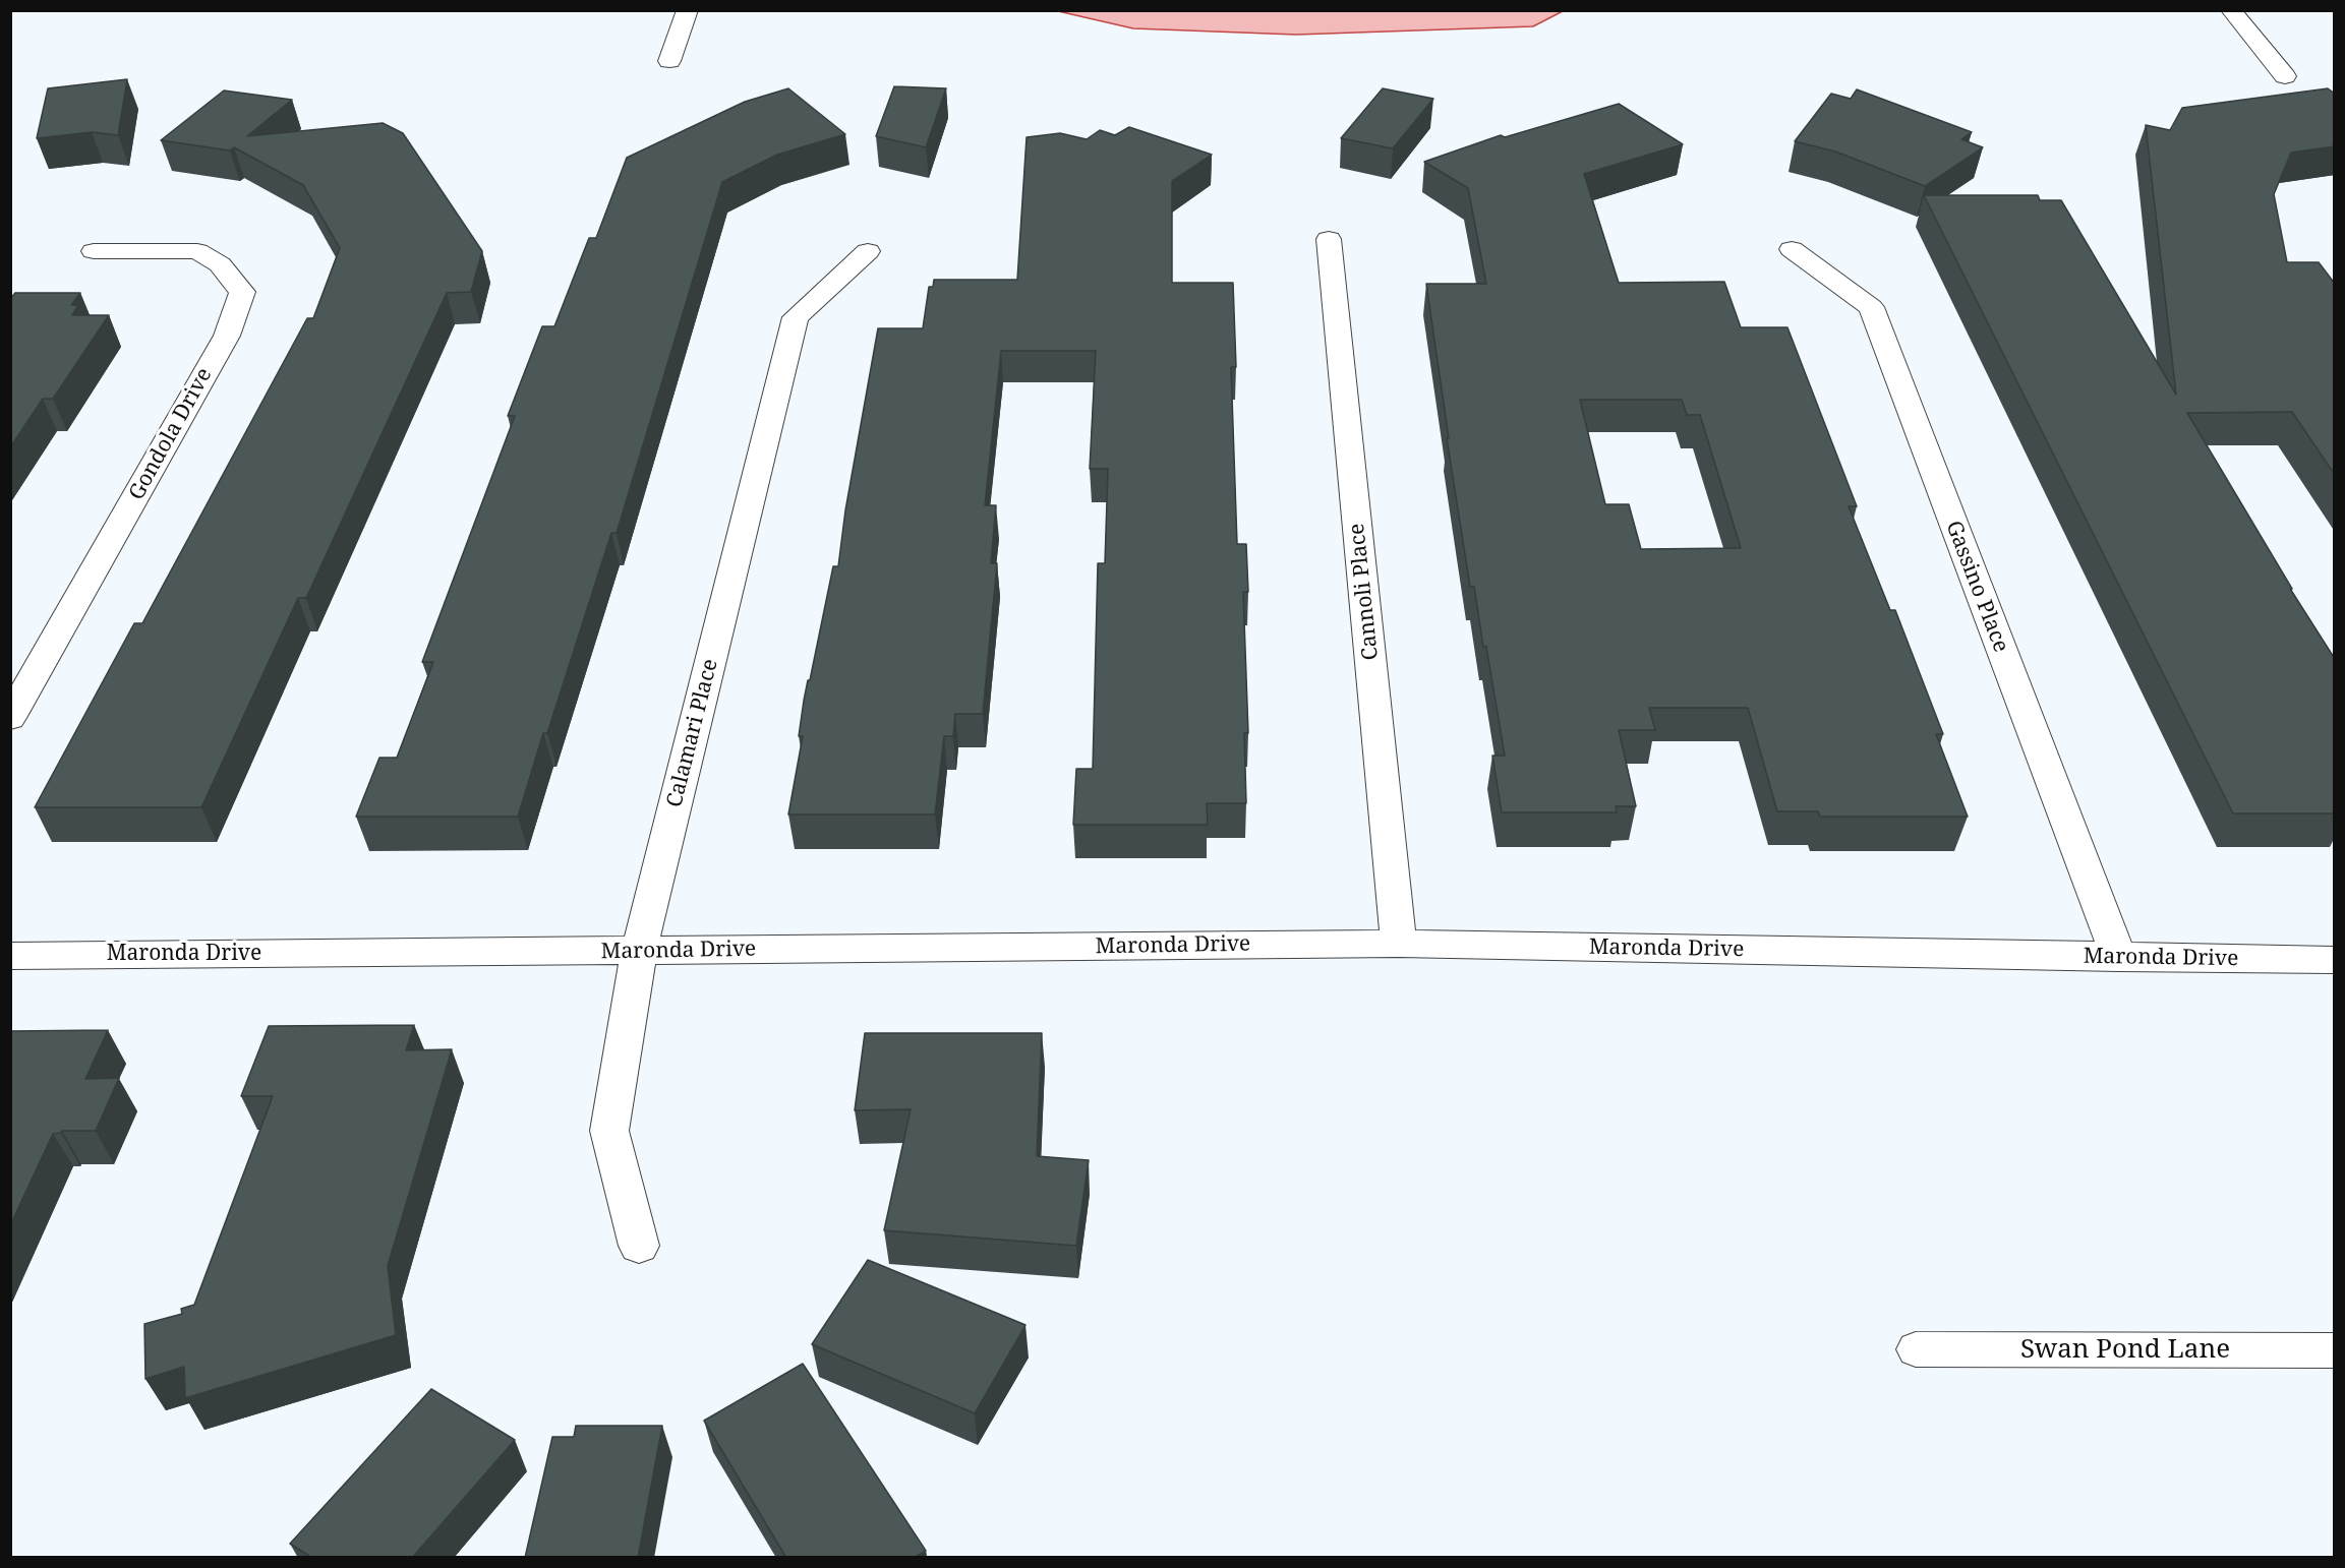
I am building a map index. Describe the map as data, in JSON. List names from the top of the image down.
{
  "streets": {
    "street": [
      "Gondola Drive",
      "Gassino Place",
      "Cannoli Place",
      "Calamari Place",
      "Maronda Drive"
    ],
    "lane": ["Swan Pond Lane"]
  },
  "crossings": [
    ["Gassino Place", "Maronda Drive"],
    ["Cannoli Place", "Maronda Drive"],
    ["Calamari Place", "Maronda Drive"]
  ]
}
